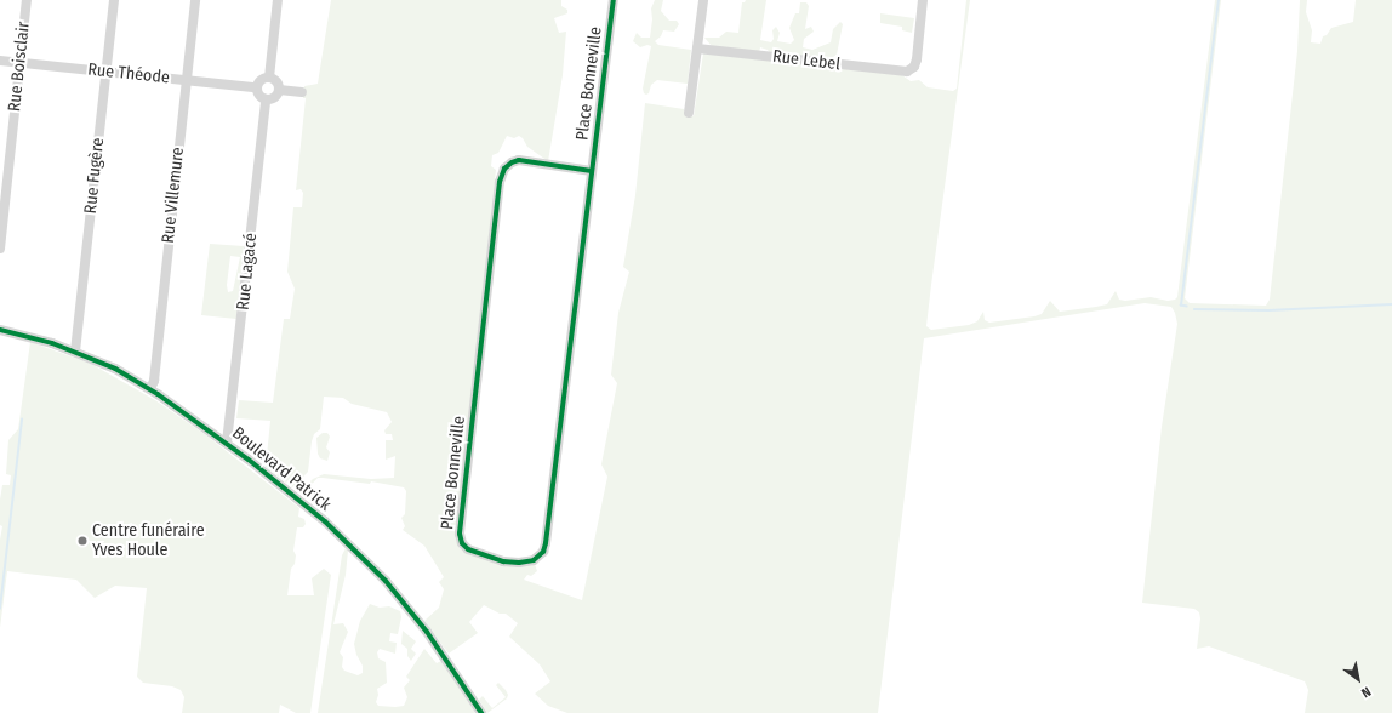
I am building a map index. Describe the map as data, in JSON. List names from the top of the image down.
{
  "streets": {
    "street": [
      "Rue Lebel",
      "Rue Boisclair",
      "Rue Théode",
      "Place Bonneville",
      "Rue Fugère",
      "Rue Villemure",
      "Rue Lagacé",
      "Boulevard Patrick"
    ]
  },
  "crossings": [
    ["Rue Boisclair", "Rue Théode"],
    ["Rue Théode", "Rue Fugère"],
    ["Rue Théode", "Rue Villemure"],
    ["Rue Théode", "Rue Lagacé"],
    ["Rue Fugère", "Boulevard Patrick"],
    ["Rue Villemure", "Boulevard Patrick"],
    ["Rue Lagacé", "Boulevard Patrick"]
  ],
  "places": ["Centre funéraire Yves Houle"],
  "north": "bottom right"
}
